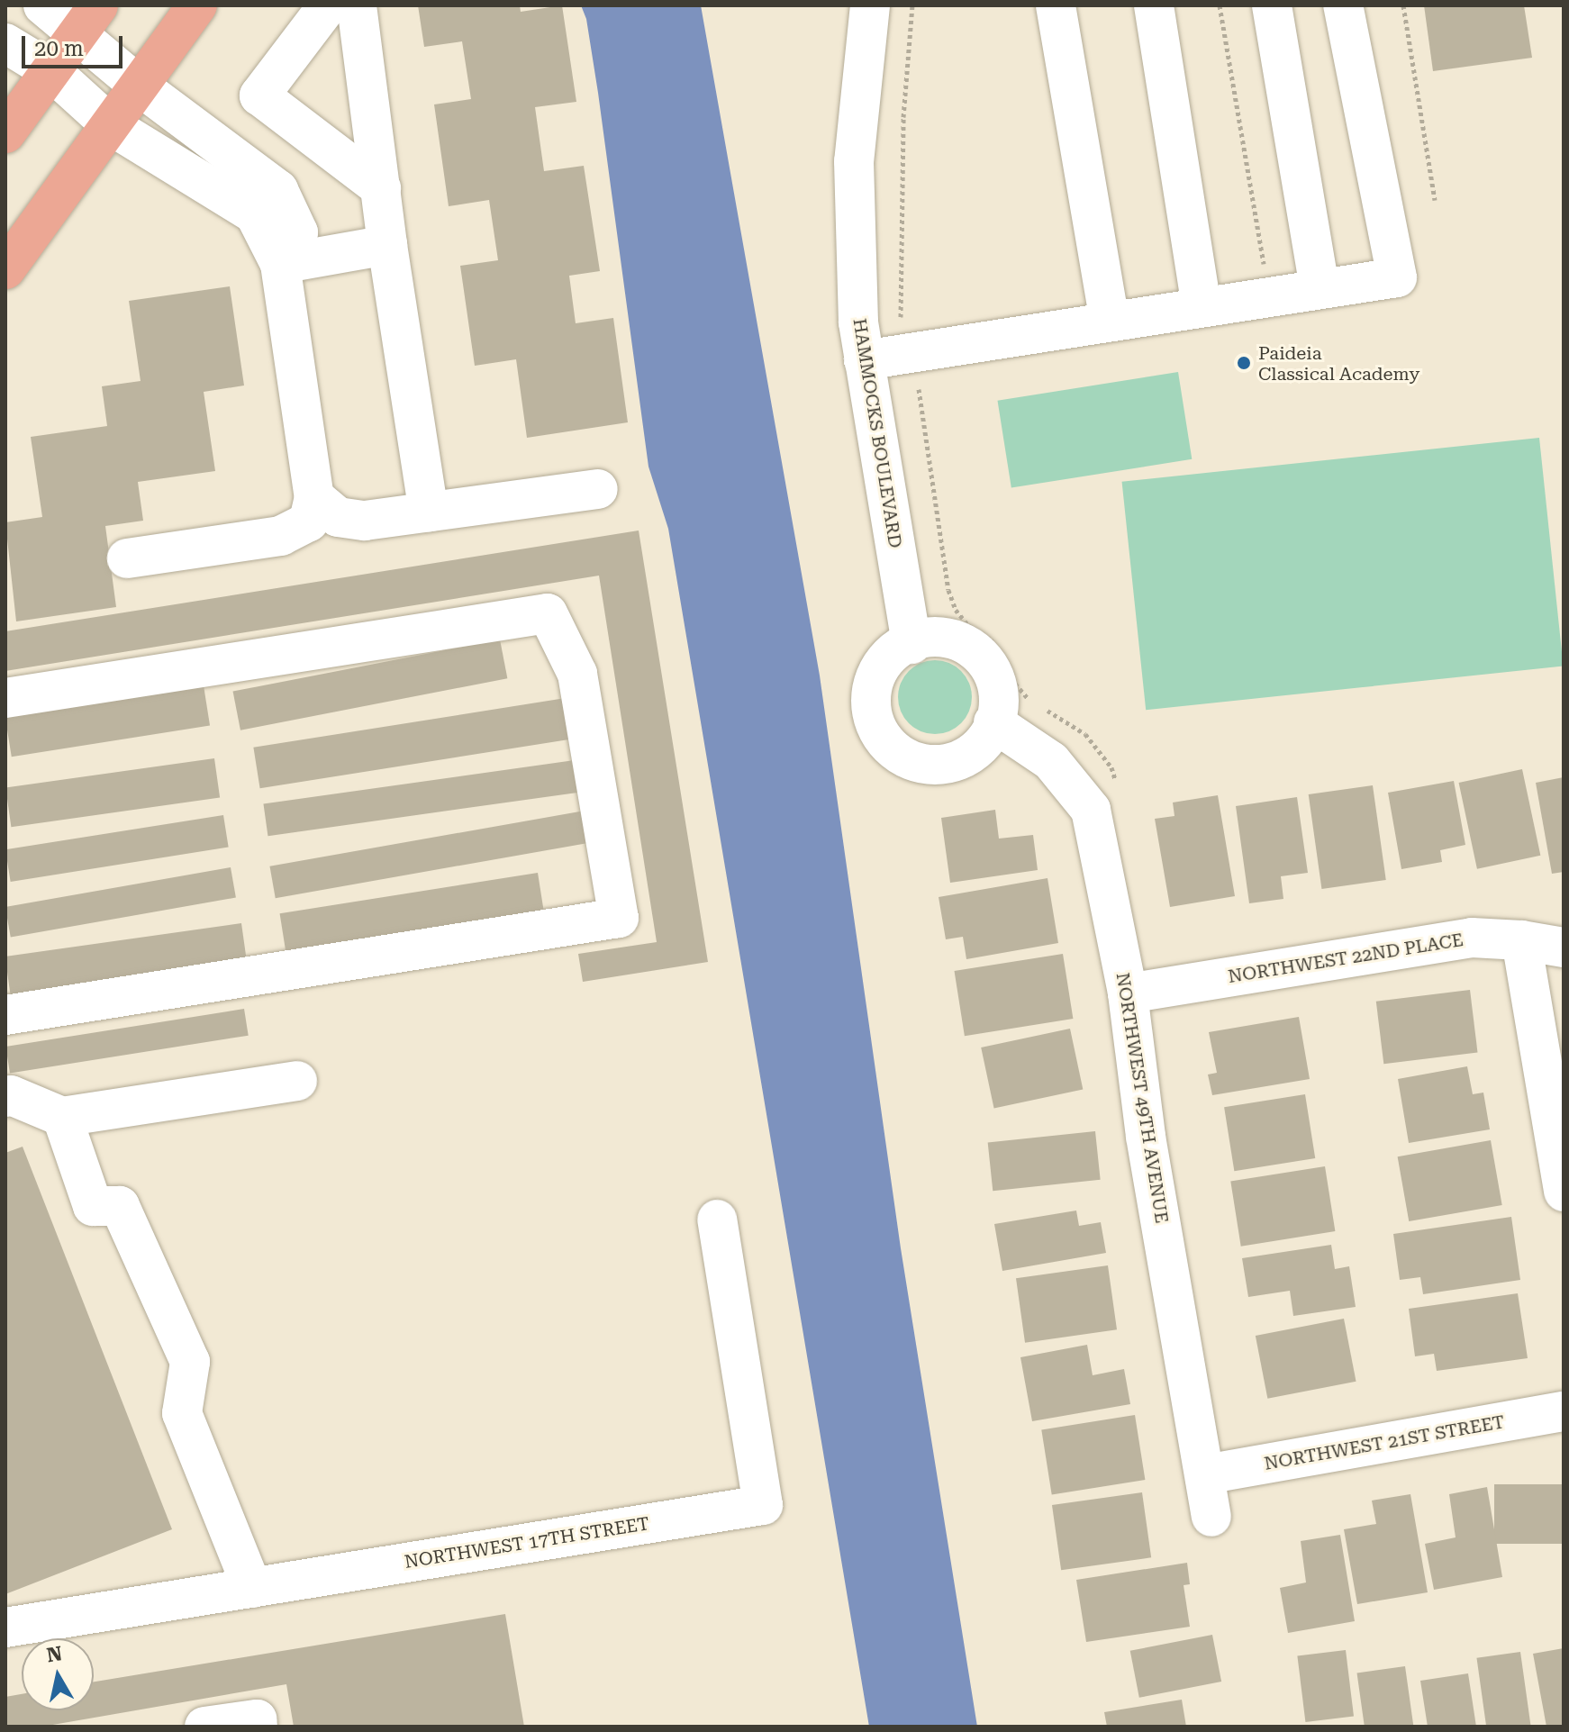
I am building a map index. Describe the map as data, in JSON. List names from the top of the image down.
{
  "streets": {
    "street": [
      "HAMMOCKS BOULEVARD",
      "NORTHWEST 22ND PLACE",
      "NORTHWEST 49TH AVENUE",
      "NORTHWEST 21ST STREET",
      "NORTHWEST 17TH STREET"
    ]
  },
  "crossings": [
    ["HAMMOCKS BOULEVARD", "NORTHWEST 49TH AVENUE"],
    ["NORTHWEST 22ND PLACE", "NORTHWEST 49TH AVENUE"],
    ["NORTHWEST 49TH AVENUE", "NORTHWEST 21ST STREET"]
  ],
  "places": ["Paideia Classical Academy"],
  "scale_bar": "20 m",
  "north": "top"
}
